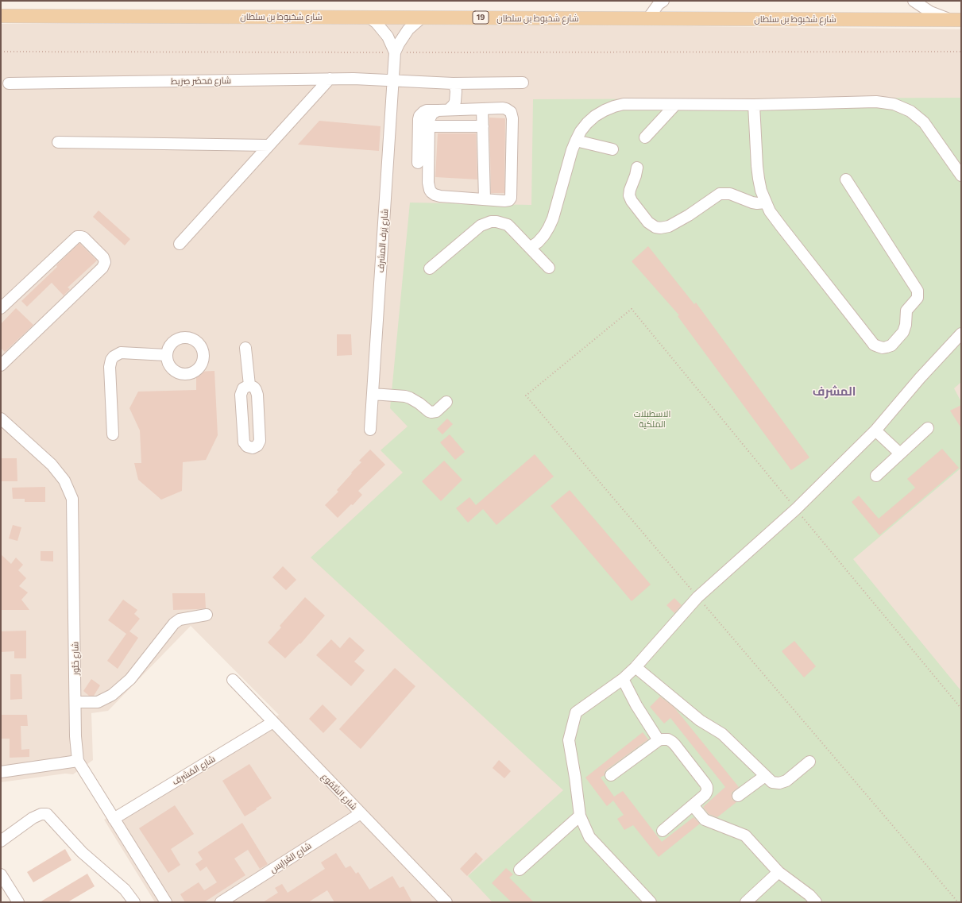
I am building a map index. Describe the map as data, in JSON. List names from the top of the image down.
{
  "streets": {
    "main road": ["شارع شخبوط بن سلطان", "19"],
    "street": [
      "شارع مَحضَر صِرَيط",
      "شارع يَرف المشرف",
      "شارع خَنُّور",
      "شارع المُشرِف",
      "شارع الشُّمُوع",
      "شارع الغَرايِس"
    ]
  },
  "crossings": [
    ["شارع شخبوط بن سلطان", "شارع يَرف المشرف"],
    ["شارع مَحضَر صِرَيط", "شارع يَرف المشرف"],
    ["شارع خَنُّور", "شارع المُشرِف"],
    ["شارع المُشرِف", "شارع الشُّمُوع"],
    ["شارع الشُّمُوع", "شارع الغَرايِس"]
  ],
  "districts": ["المشرف"],
  "parks": ["الاسطبلات الملكية"]
}
